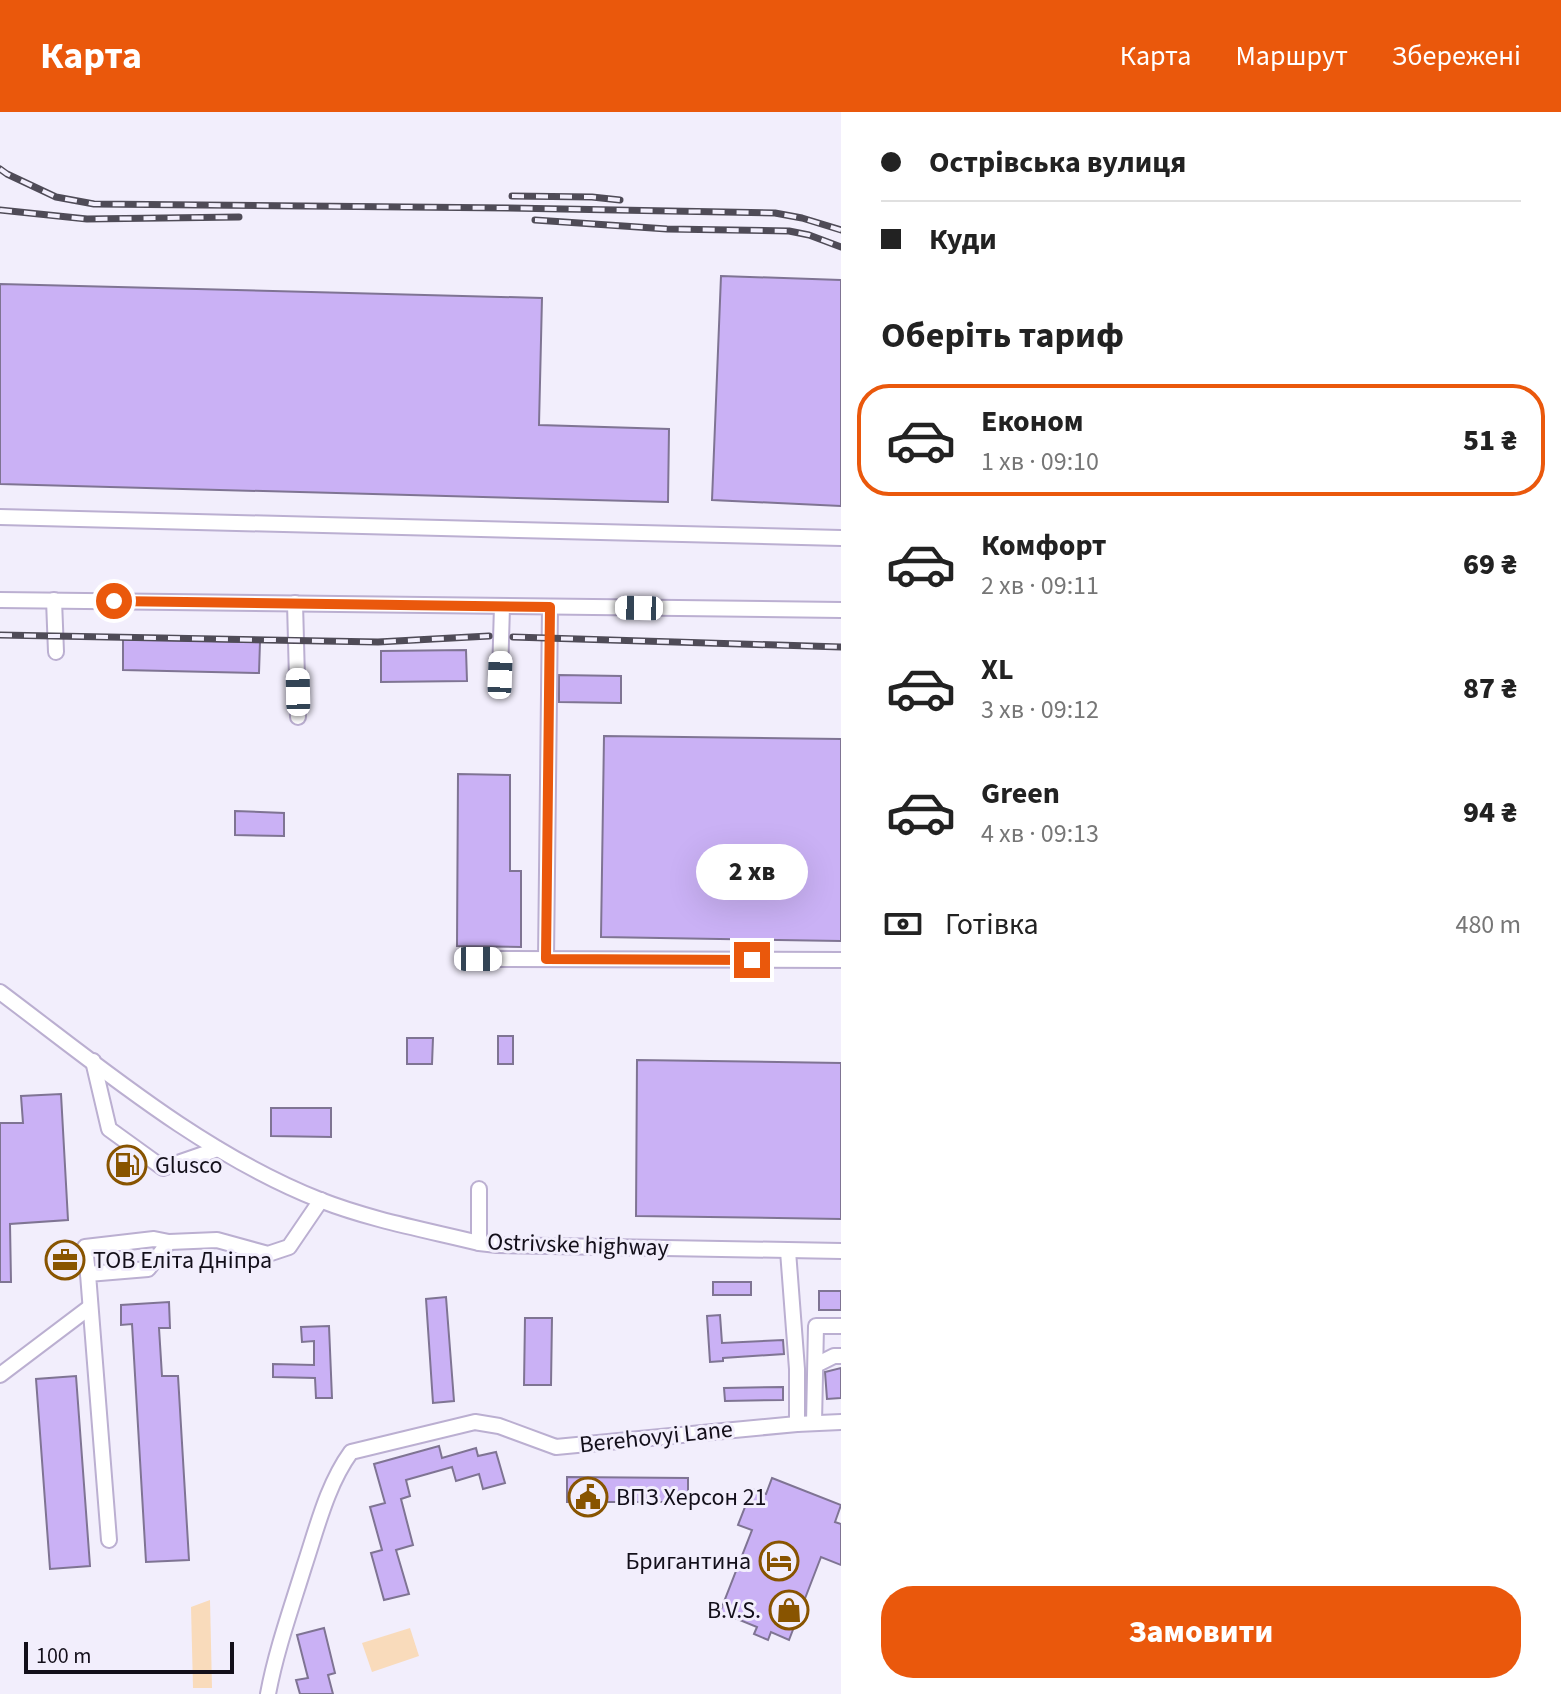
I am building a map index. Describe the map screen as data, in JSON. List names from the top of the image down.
{
  "streets": {
    "street": ["Ostrivske highway", "Berehovyi Lane"]
  },
  "places": {
    "fuel station": ["Glusco"],
    "office": ["ТОВ Еліта Дніпра"],
    "public building": ["ВПЗ Херсон 21"],
    "hotel": ["Бригантина"],
    "shop": ["B.V.S."]
  },
  "scale_bar": "100 m",
  "page": {
    "header": "Карта",
    "nav": ["Карта", "Маршрут", "Збережені"],
    "banner": ["Острівська вулиця", "Куди"],
    "heading": "Оберіть тариф",
    "list": [
      {
        "name": "Економ",
        "note": "1 хв · 09:10",
        "value": "51 ₴"
      },
      {
        "name": "Комфорт",
        "note": "2 хв · 09:11",
        "value": "69 ₴"
      },
      {
        "name": "XL",
        "note": "3 хв · 09:12",
        "value": "87 ₴"
      },
      {
        "name": "Green",
        "note": "4 хв · 09:13",
        "value": "94 ₴"
      }
    ],
    "bubble": "2 хв",
    "pay": ["Готівка", "480 m"],
    "buttons": "Замовити",
    "scale": "100 m"
  }
}
